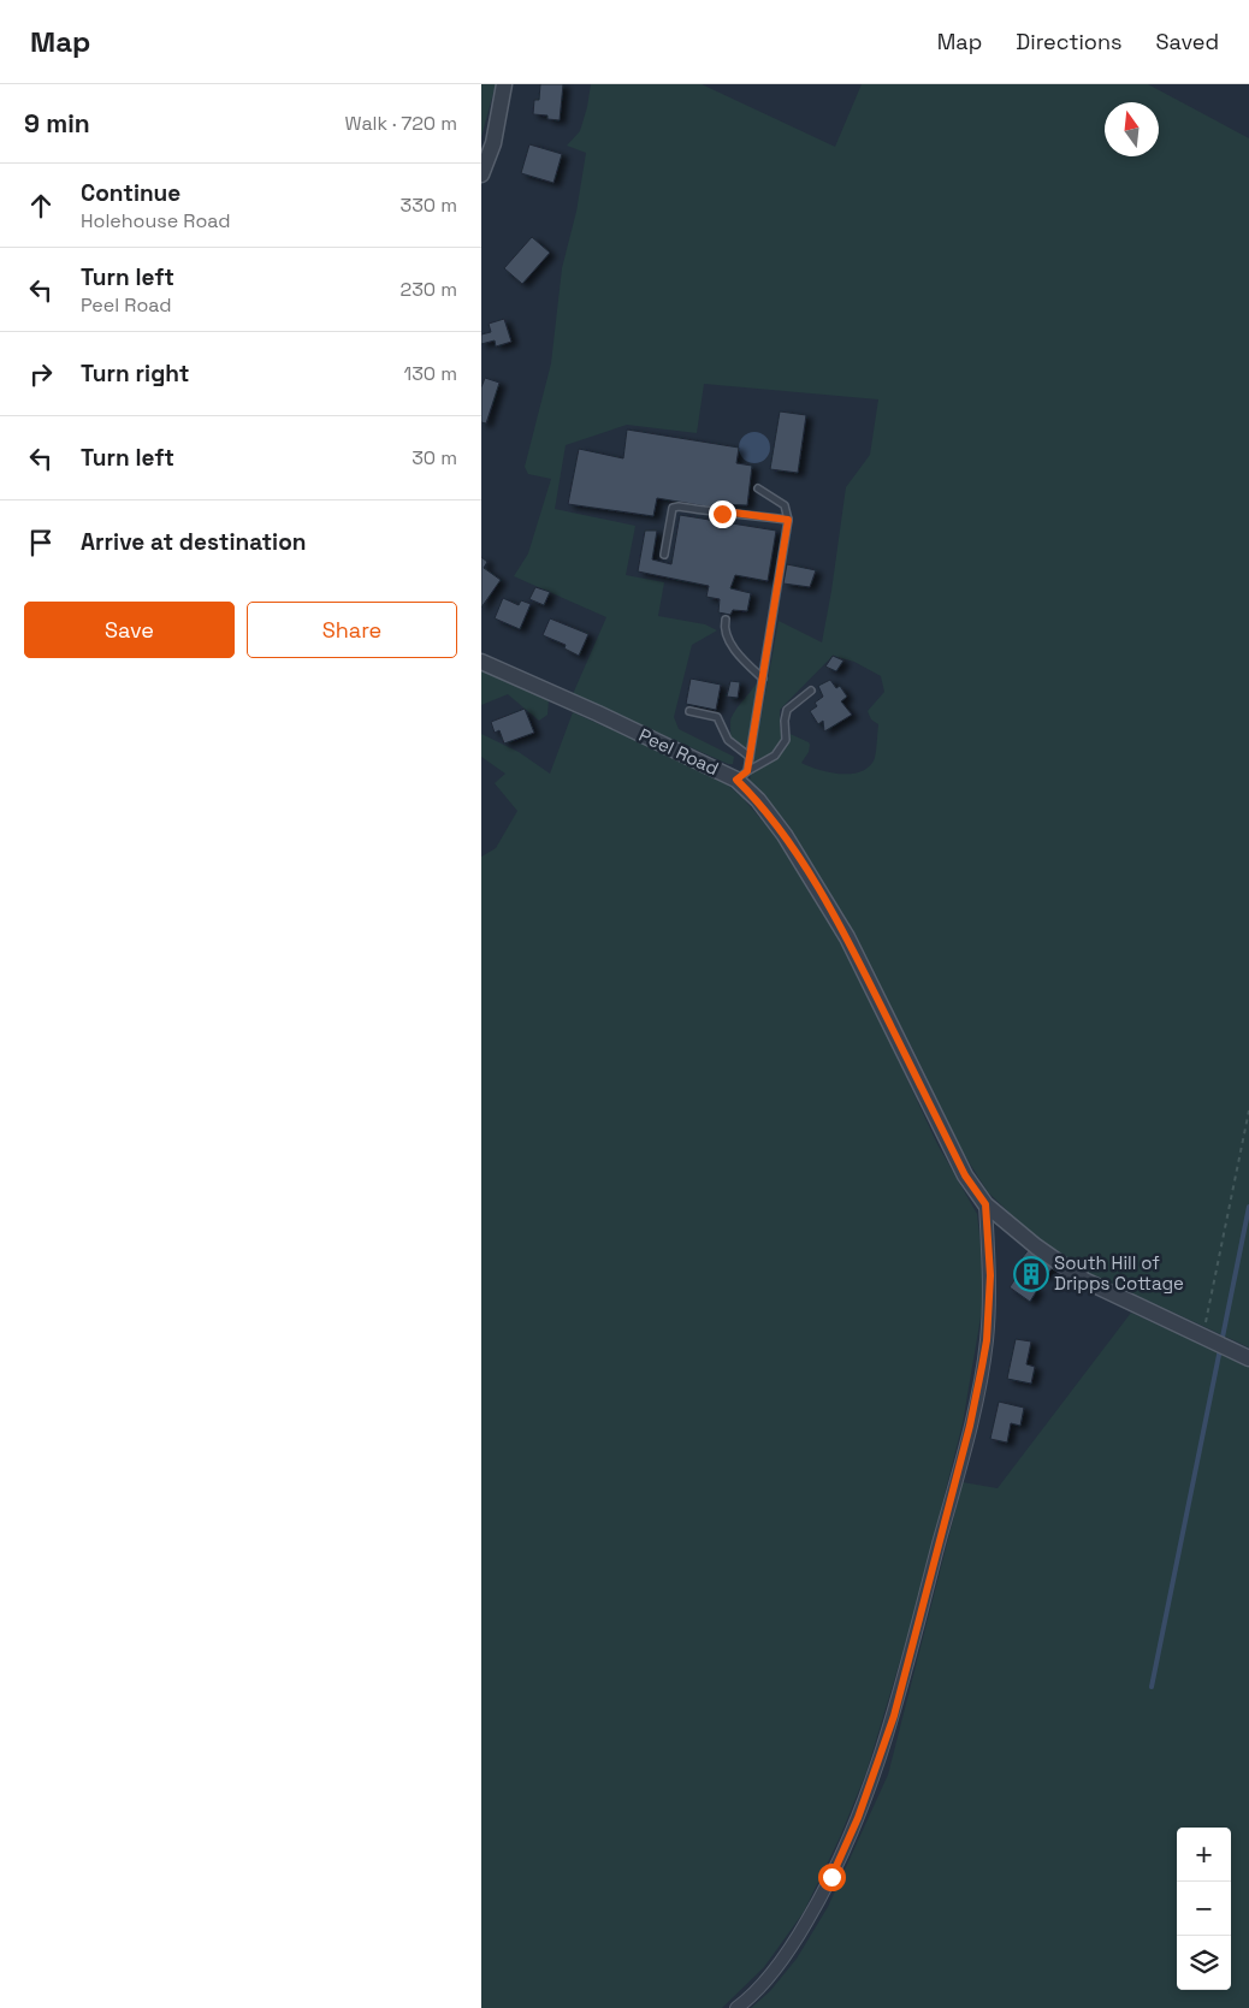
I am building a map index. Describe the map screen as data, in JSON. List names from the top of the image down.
{
  "streets": {
    "street": ["Peel Road"]
  },
  "places": {
    "building": ["South Hill of Dripps Cottage"]
  },
  "north": "top",
  "page": {
    "header": "Map",
    "nav": ["Map", "Directions", "Saved"],
    "heading": ["9 min", "Walk · 720 m"],
    "list": [
      ["Continue", "Holehouse Road", "330 m"],
      ["Turn left", "Peel Road", "230 m"],
      ["Turn right", "130 m"],
      ["Turn left", "30 m"],
      "Arrive at destination"
    ],
    "buttons": ["Save", "Share"],
    "map_buttons": ["+", "−"]
  }
}
